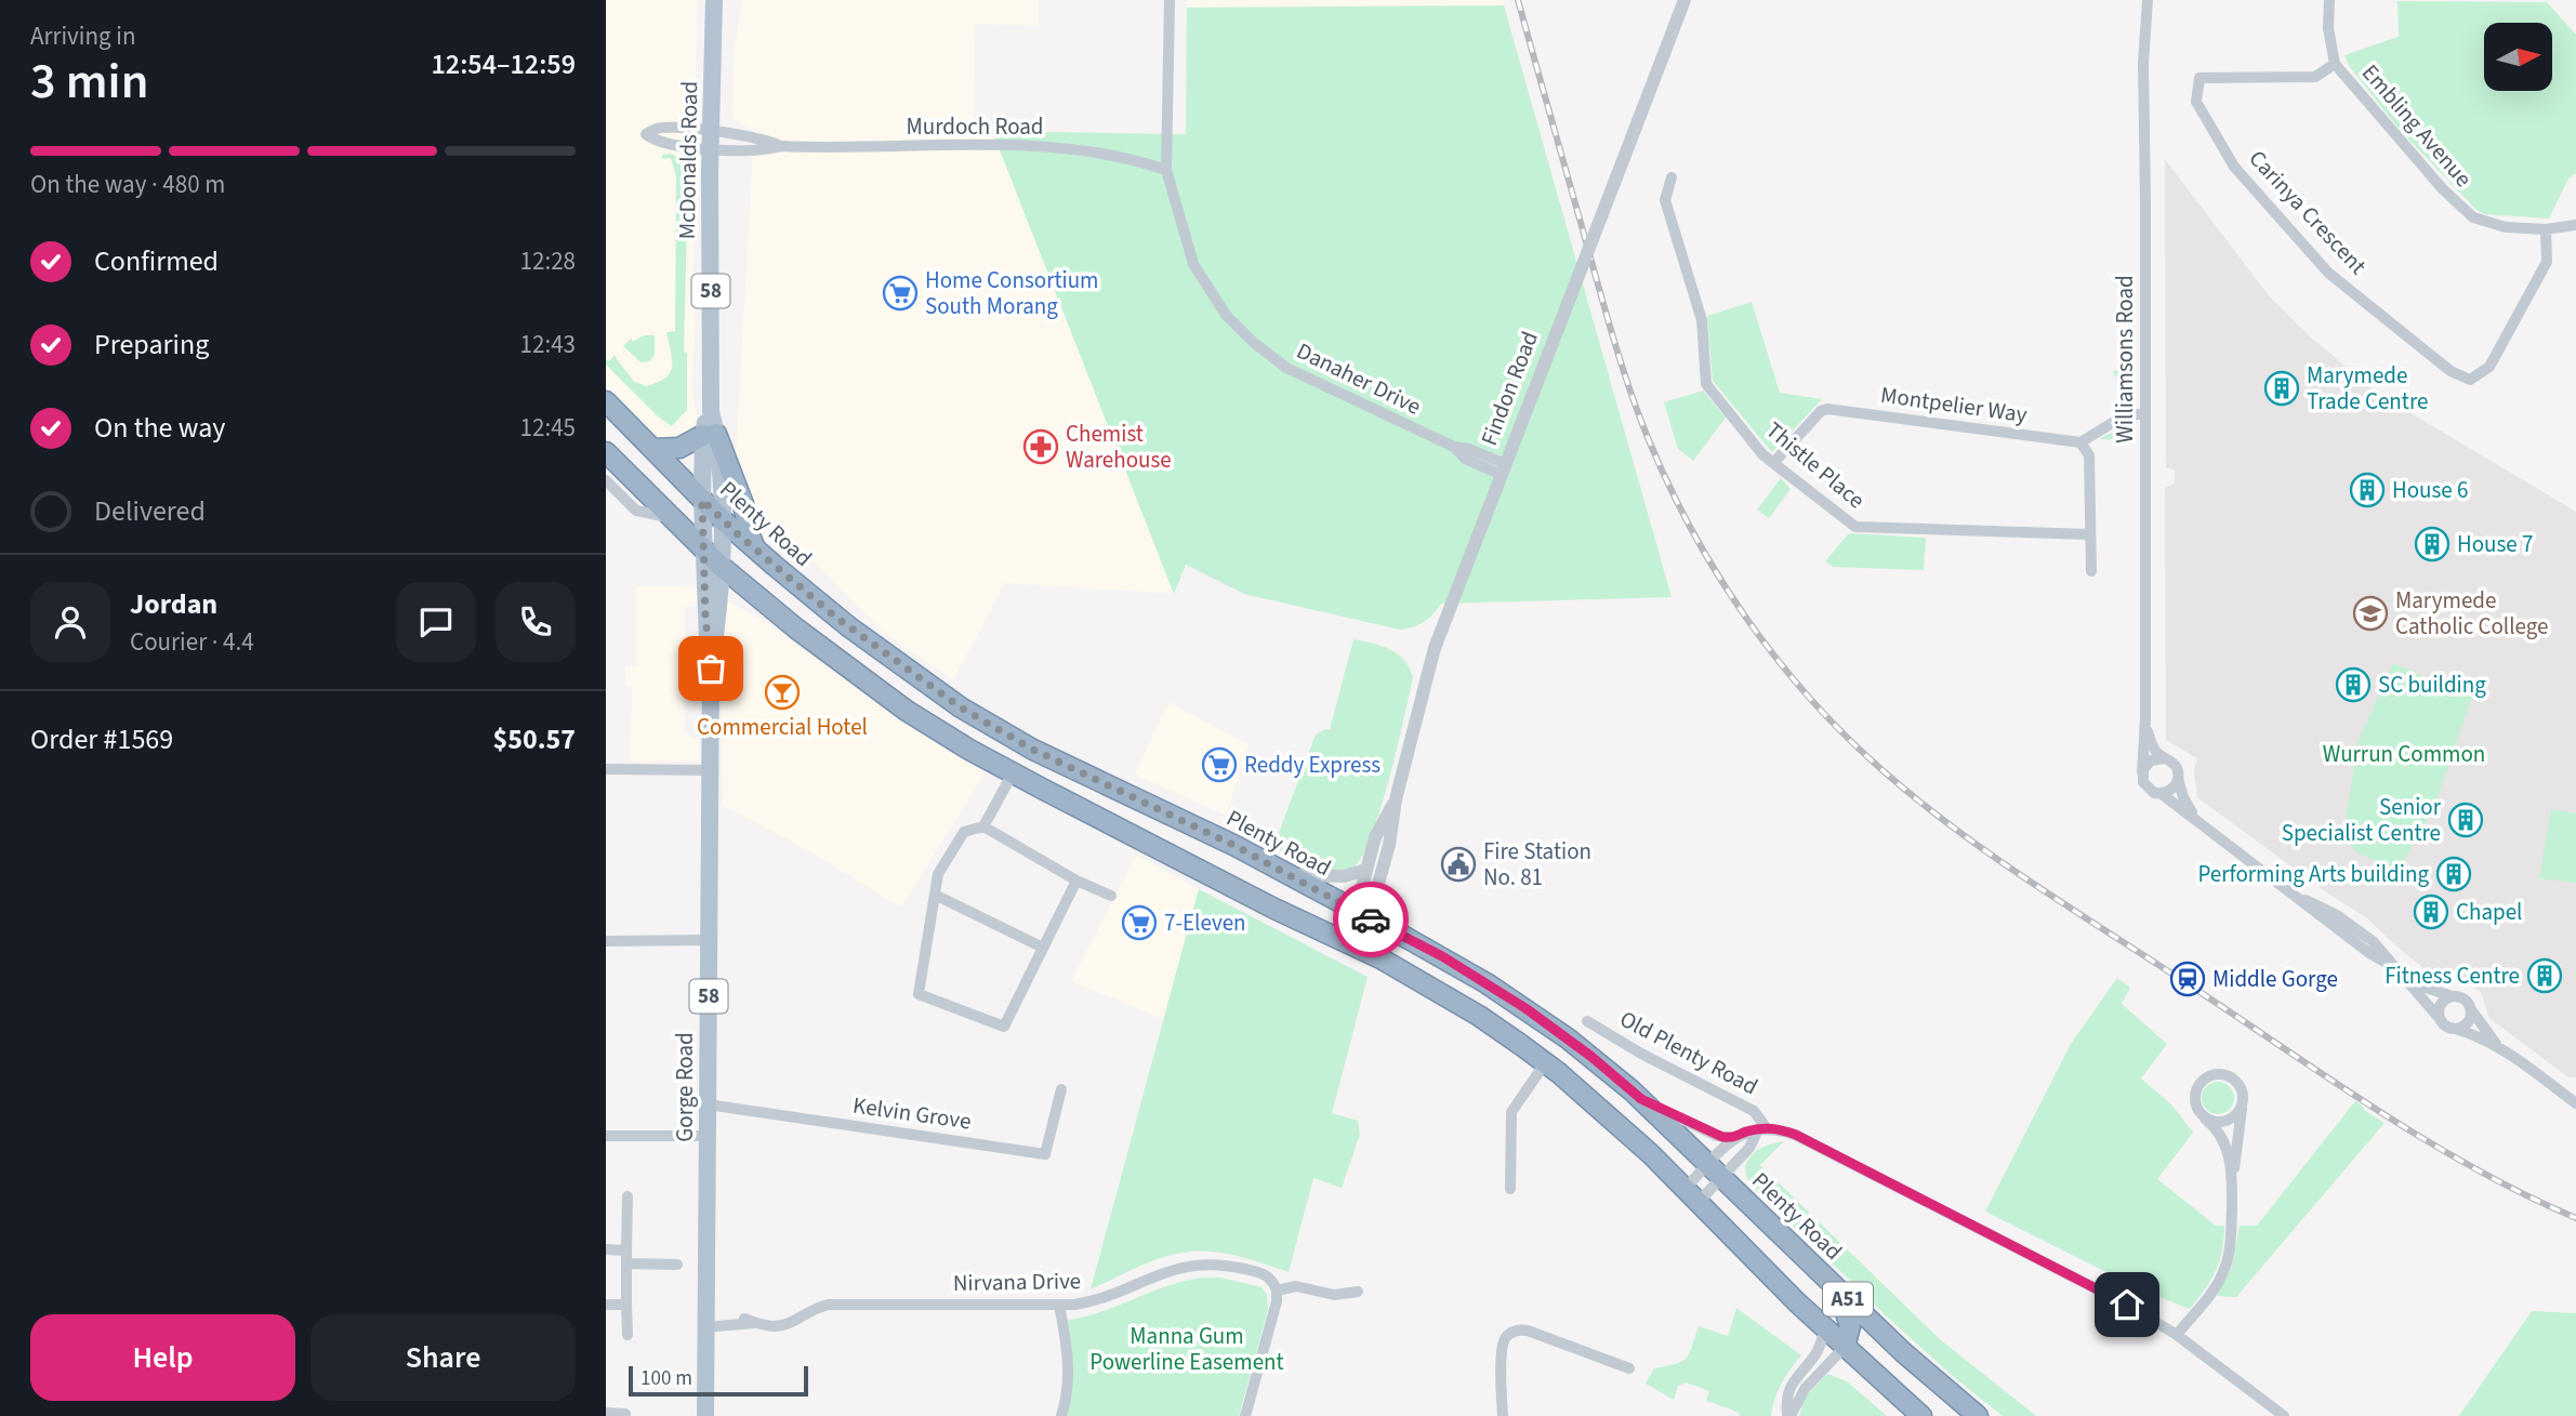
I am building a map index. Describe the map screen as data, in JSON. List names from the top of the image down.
{
  "streets": {
    "highway": ["Findon Road", "Plenty Road", "A51"],
    "main road": ["McDonalds Road", "58", "Gorge Road"],
    "street": [
      "Embling Avenue",
      "Murdoch Road",
      "Carinya Crescent",
      "Williamsons Road",
      "Danaher Drive",
      "Montpelier Way",
      "Thistle Place",
      "Old Plenty Road",
      "Kelvin Grove",
      "Nirvana Drive"
    ]
  },
  "crossings": [
    ["Embling Avenue", "Carinya Crescent"],
    ["Murdoch Road", "McDonalds Road"],
    ["Murdoch Road", "Danaher Drive"],
    ["McDonalds Road", "Plenty Road"],
    ["McDonalds Road", "Gorge Road"],
    ["McDonalds Road", "A51"],
    ["Williamsons Road", "Montpelier Way"],
    ["Williamsons Road", "Thistle Place"],
    ["Danaher Drive", "Findon Road"],
    ["Findon Road", "Plenty Road"],
    ["Findon Road", "A51"],
    ["Montpelier Way", "Thistle Place"],
    ["Plenty Road", "Old Plenty Road"],
    ["Plenty Road", "Gorge Road"],
    ["Gorge Road", "Kelvin Grove"],
    ["Gorge Road", "Nirvana Drive"],
    ["Gorge Road", "A51"]
  ],
  "parks": ["Wurrun Common", "Manna Gum Powerline Easement"],
  "places": {
    "supermarket": ["Home Consortium South Morang", "Reddy Express", "7-Eleven"],
    "building": [
      "Marymede Trade Centre",
      "House 6",
      "House 7",
      "SC building",
      "Senior Specialist Centre",
      "Performing Arts building",
      "Chapel",
      "Fitness Centre"
    ],
    "pharmacy": ["Chemist Warehouse"],
    "school or university": ["Marymede Catholic College"],
    "bar": ["Commercial Hotel"],
    "public building": ["Fire Station No. 81"],
    "station": ["Middle Gorge"]
  },
  "scale_bar": "100 m",
  "north": "right",
  "page": {
    "heading": ["3 min", "Arriving in", "12:54–12:59"],
    "panel": [
      "Jordan",
      "Courier · 4.4",
      "Order #1569",
      "$50.57"
    ],
    "bar": "On the way · 480 m",
    "list": [
      ["Confirmed", "12:28"],
      ["Preparing", "12:43"],
      ["On the way", "12:45"],
      "Delivered"
    ],
    "buttons": ["Help", "Share"],
    "scale": "100 m"
  }
}
